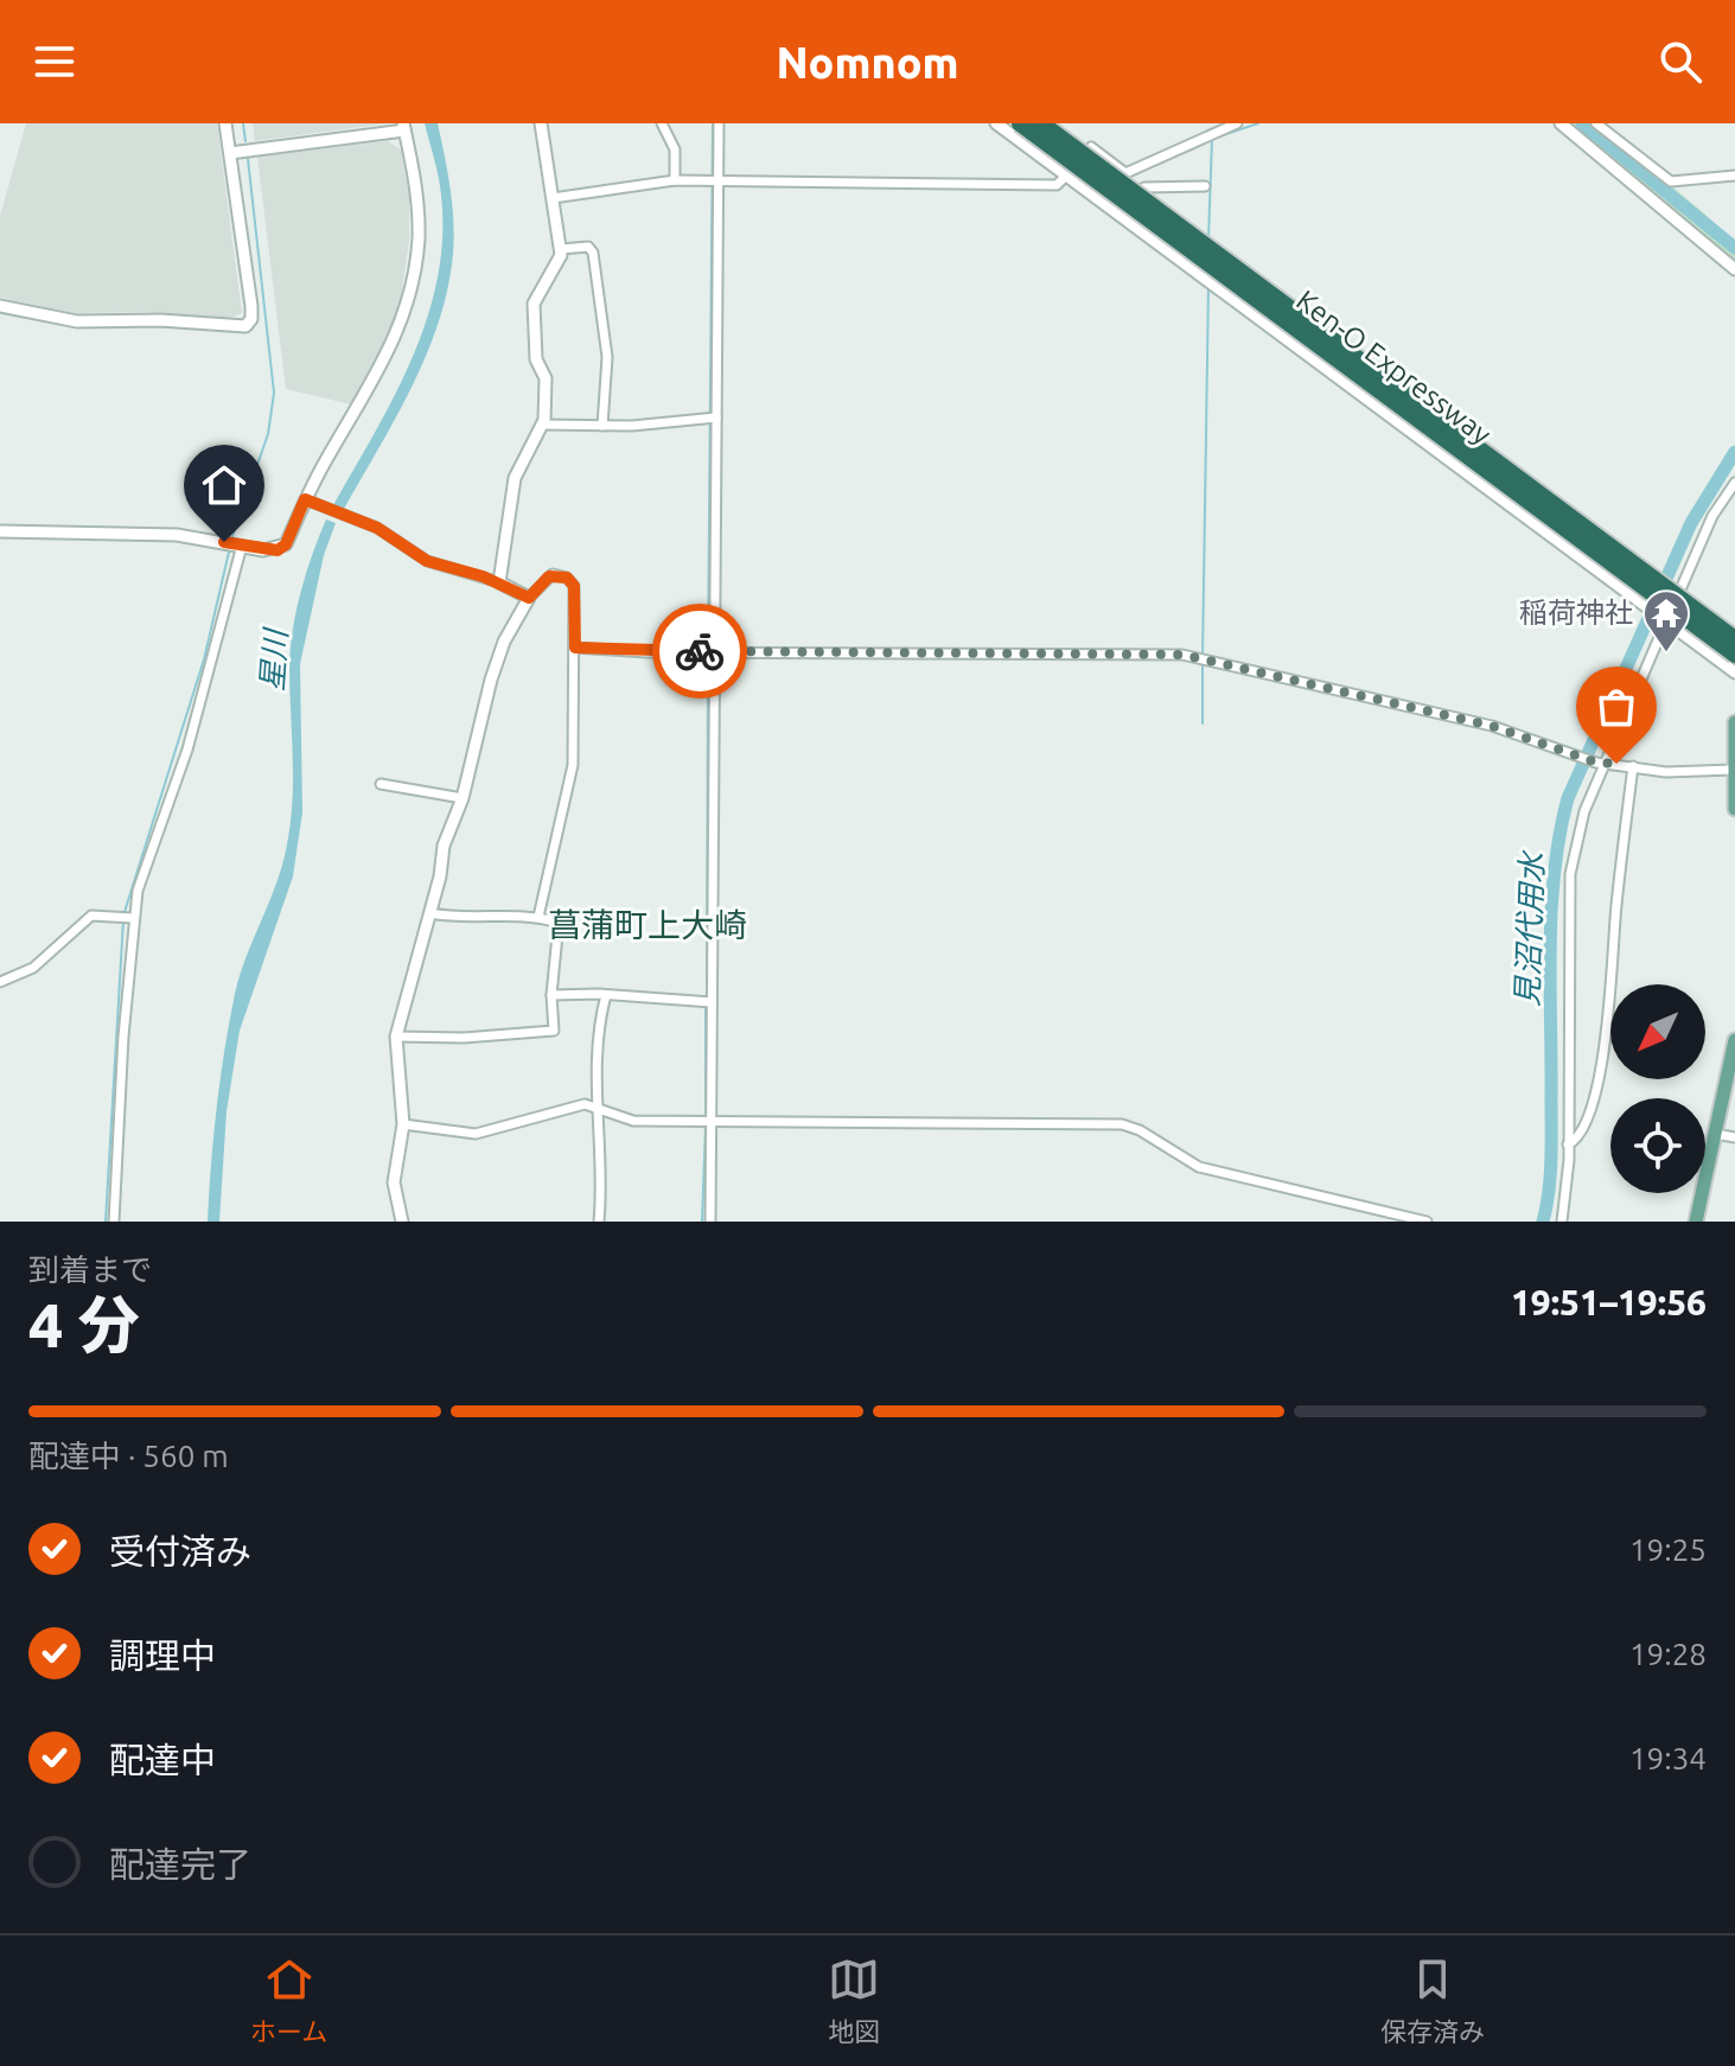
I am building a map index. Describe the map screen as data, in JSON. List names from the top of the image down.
{
  "streets": {
    "highway": ["Ken-O Expressway"]
  },
  "districts": ["菖蒲町上大崎"],
  "water": ["星川", "見沼代用水"],
  "places": {
    "temple": ["稲荷神社"]
  },
  "north": "bottom left",
  "page": {
    "header": "Nomnom",
    "heading": ["4 分", "到着まで", "19:51–19:56"],
    "bar": "配達中 · 560 m",
    "list": [
      ["受付済み", "19:25"],
      ["調理中", "19:28"],
      ["配達中", "19:34"],
      "配達完了"
    ],
    "tabs": ["ホーム", "地図", "保存済み"]
  }
}
